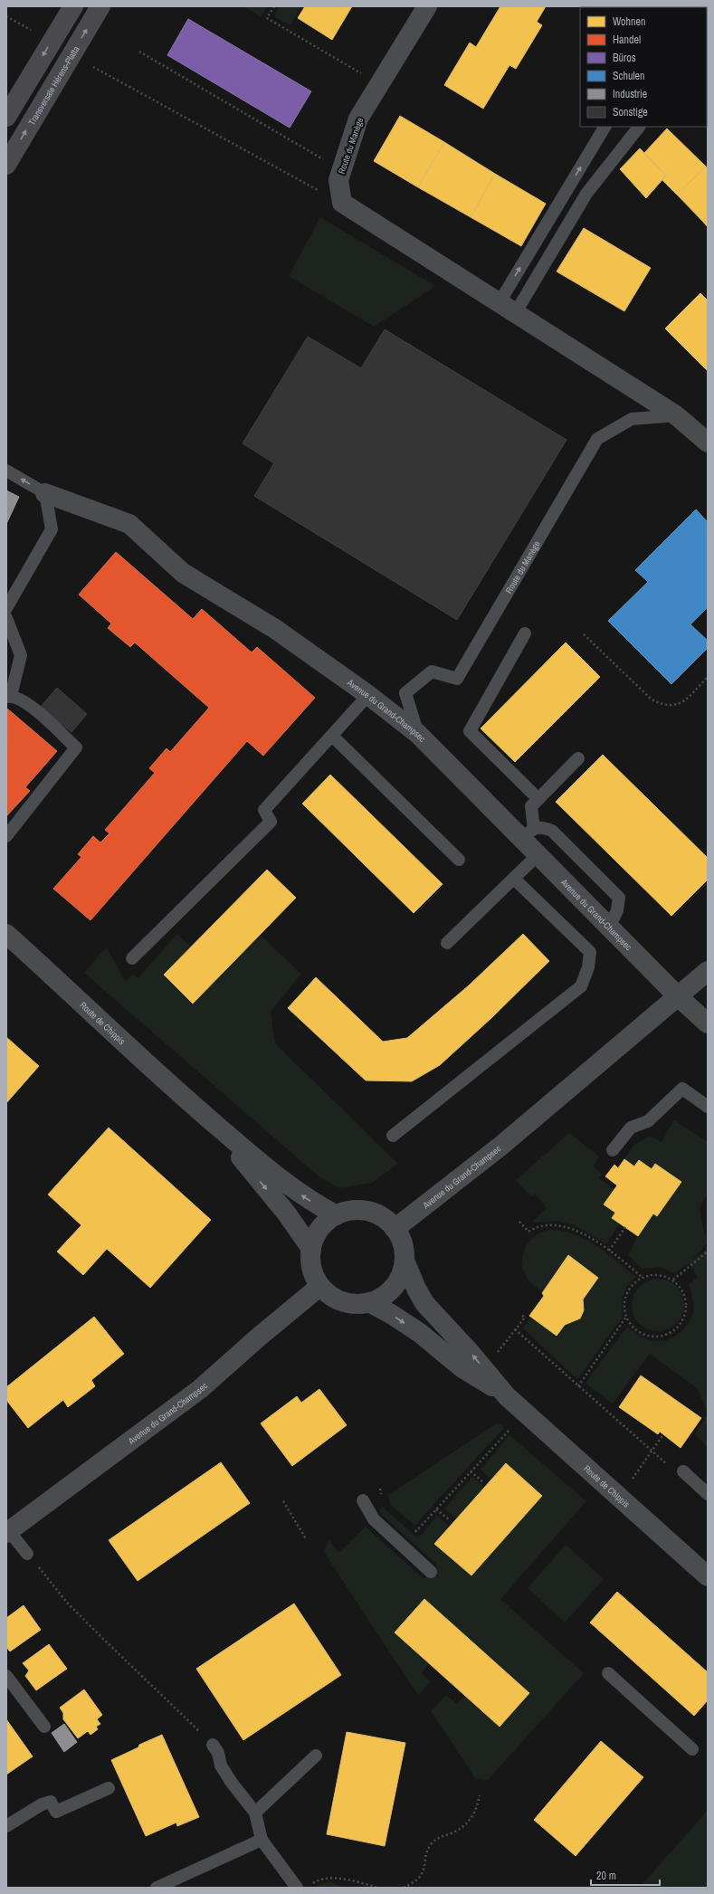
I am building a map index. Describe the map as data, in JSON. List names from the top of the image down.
{
  "streets": {
    "main road": ["Transversale Hérens-Platta"],
    "street": ["Route du Manège", "Avenue du Grand-Champsec", "Route de Chippis"]
  },
  "crossings": [
    ["Route du Manège", "Avenue du Grand-Champsec"],
    ["Avenue du Grand-Champsec", "Route de Chippis"]
  ],
  "legend": [
    "Wohnen",
    "Handel",
    "Büros",
    "Schulen",
    "Industrie",
    "Sonstige"
  ],
  "scale_bar": "20 m"
}
